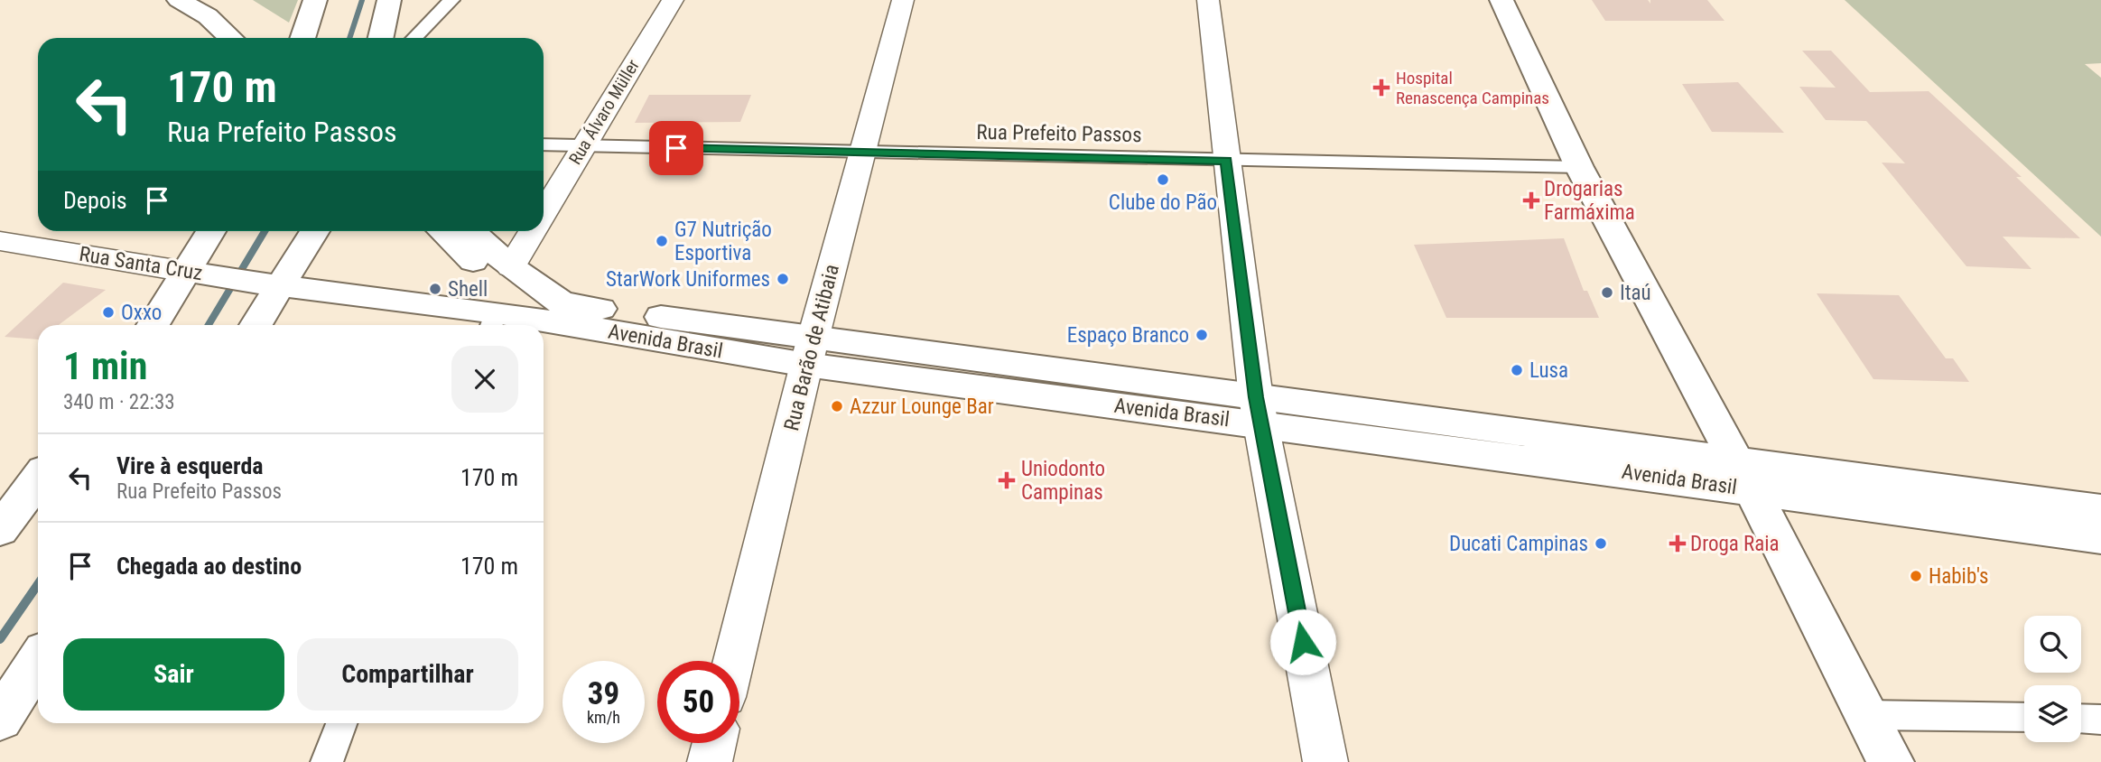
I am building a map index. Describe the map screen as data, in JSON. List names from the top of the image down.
{
  "streets": {
    "main road": [
      "Rua Álvaro Müller",
      "Rua Santa Cruz",
      "Avenida Brasil",
      "Rua Barão de Atibaia"
    ],
    "street": ["Rua Prefeito Passos"]
  },
  "crossings": [
    ["Rua Álvaro Müller", "Rua Prefeito Passos"],
    ["Rua Álvaro Müller", "Avenida Brasil"],
    ["Rua Prefeito Passos", "Rua Barão de Atibaia"],
    ["Rua Santa Cruz", "Avenida Brasil"],
    ["Avenida Brasil", "Rua Barão de Atibaia"]
  ],
  "places": {
    "health": [
      "Hospital Renascença Campinas",
      "Drogarias Farmáxima",
      "Uniodonto Campinas",
      "Droga Raia"
    ],
    "other": [
      "Clube do Pão",
      "G7 Nutrição Esportiva",
      "StarWork Uniformes",
      "Shell",
      "Itaú",
      "Oxxo",
      "Espaço Branco",
      "Lusa",
      "Azzur Lounge Bar",
      "Ducati Campinas",
      "Habib's"
    ]
  },
  "page": {
    "turn": ["170 m", "Rua Prefeito Passos"],
    "then": "Depois",
    "heading": ["1 min", "340 m · 22:33"],
    "list": [
      {
        "name": "Vire à esquerda",
        "note": "Rua Prefeito Passos",
        "value": "170 m"
      },
      {
        "name": "Chegada ao destino",
        "value": "170 m"
      }
    ],
    "buttons": ["Sair", "Compartilhar"],
    "speed": "39 km/h",
    "limit": "50"
  }
}
